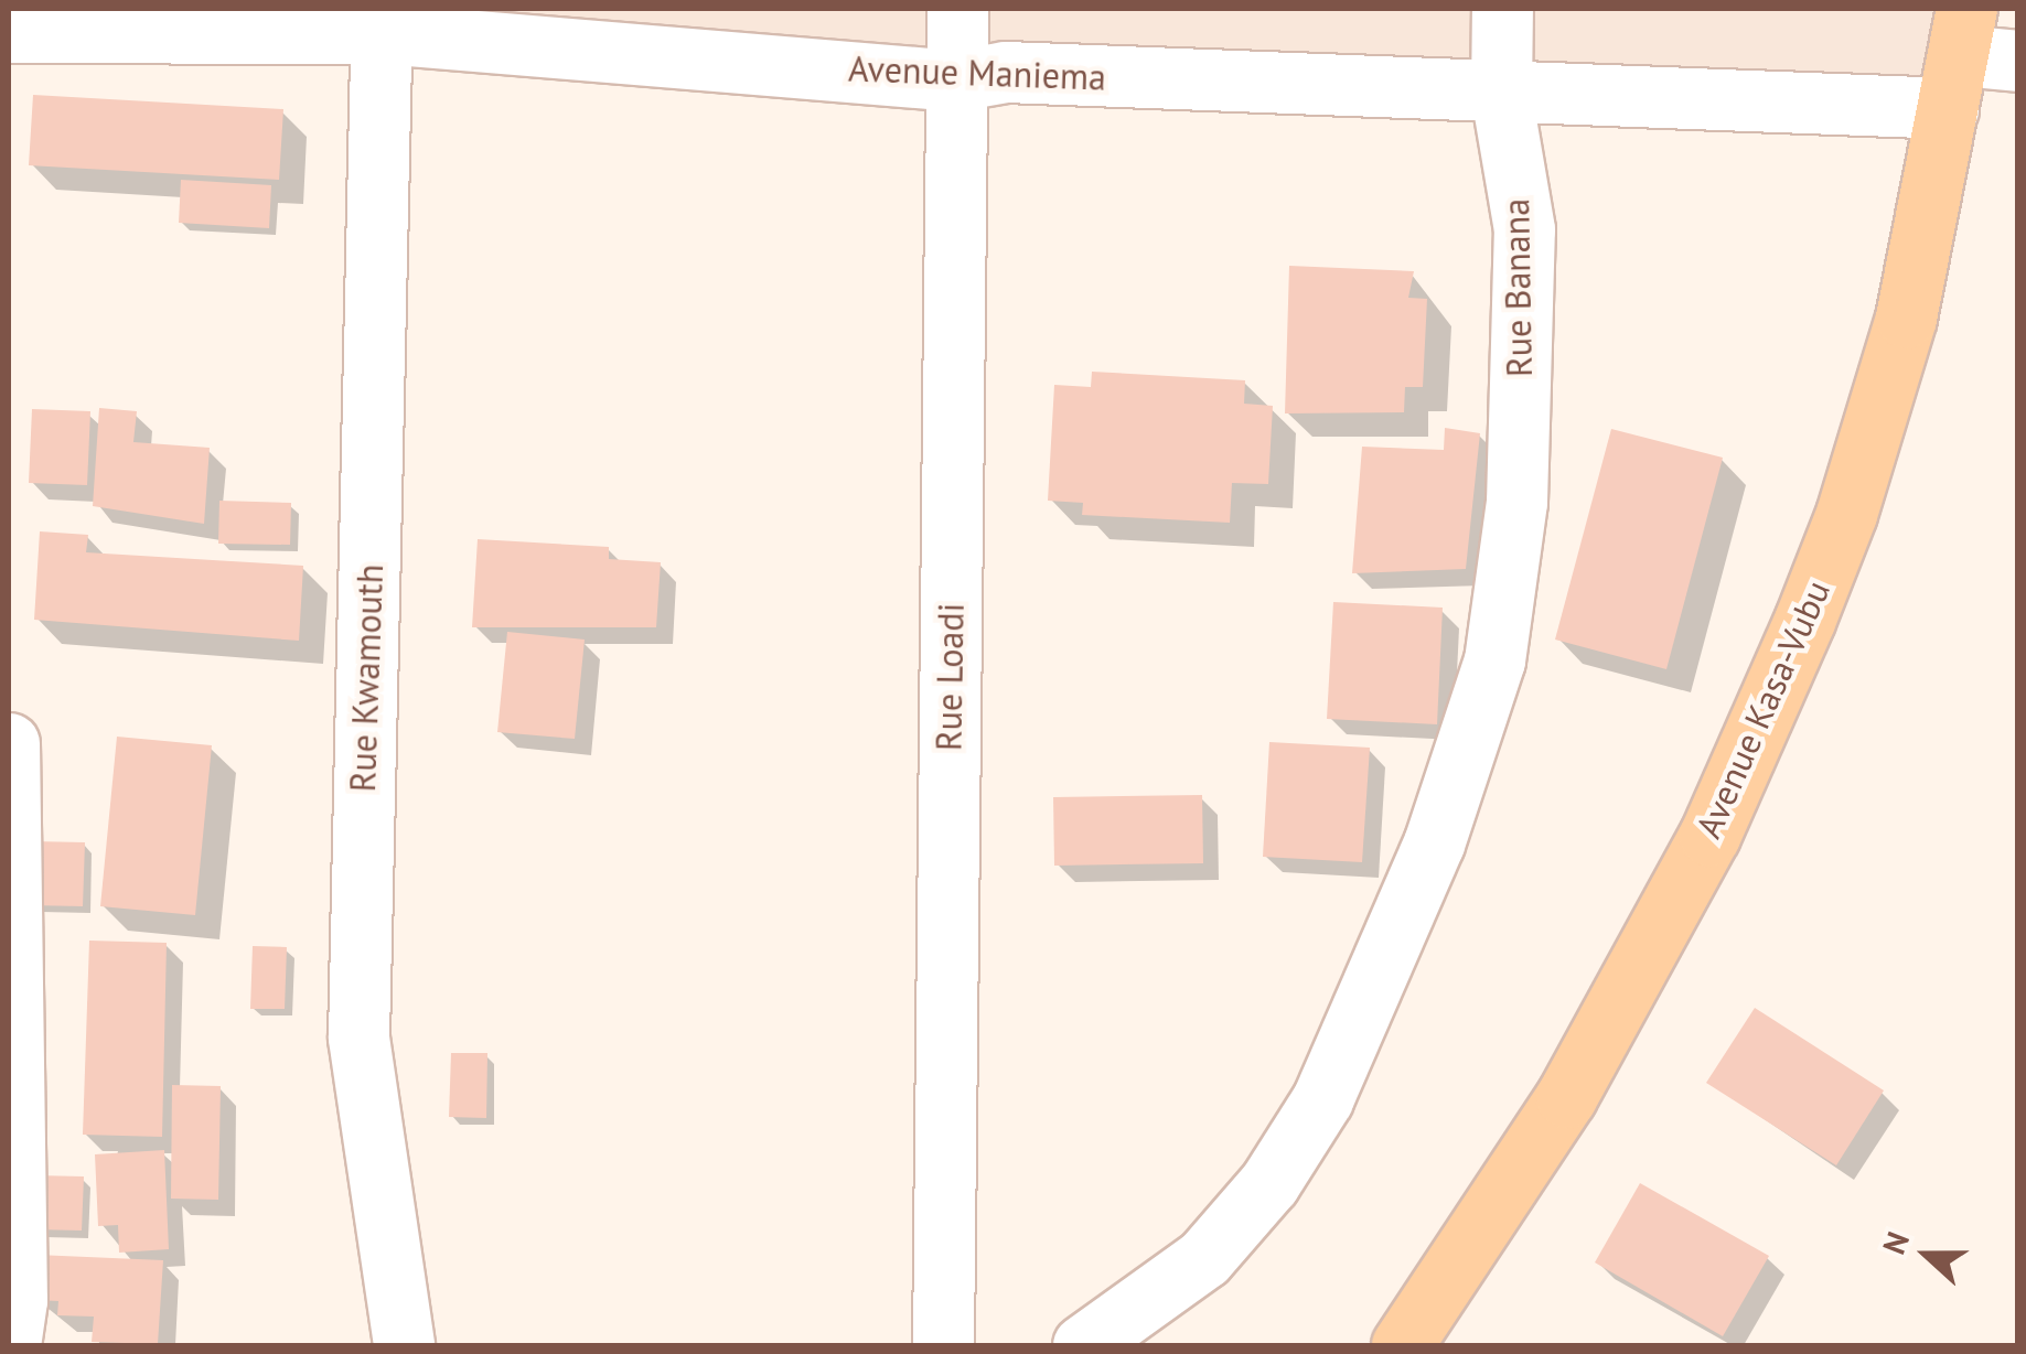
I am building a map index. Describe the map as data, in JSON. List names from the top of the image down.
{
  "streets": {
    "main road": ["Avenue Kasa-Vubu"],
    "street": [
      "Avenue Maniema",
      "Rue Banana",
      "Rue Loadi",
      "Rue Kwamouth"
    ]
  },
  "crossings": [
    ["Avenue Maniema", "Rue Banana"],
    ["Avenue Maniema", "Rue Loadi"],
    ["Avenue Maniema", "Rue Kwamouth"],
    ["Avenue Maniema", "Avenue Kasa-Vubu"]
  ],
  "north": "left"
}
